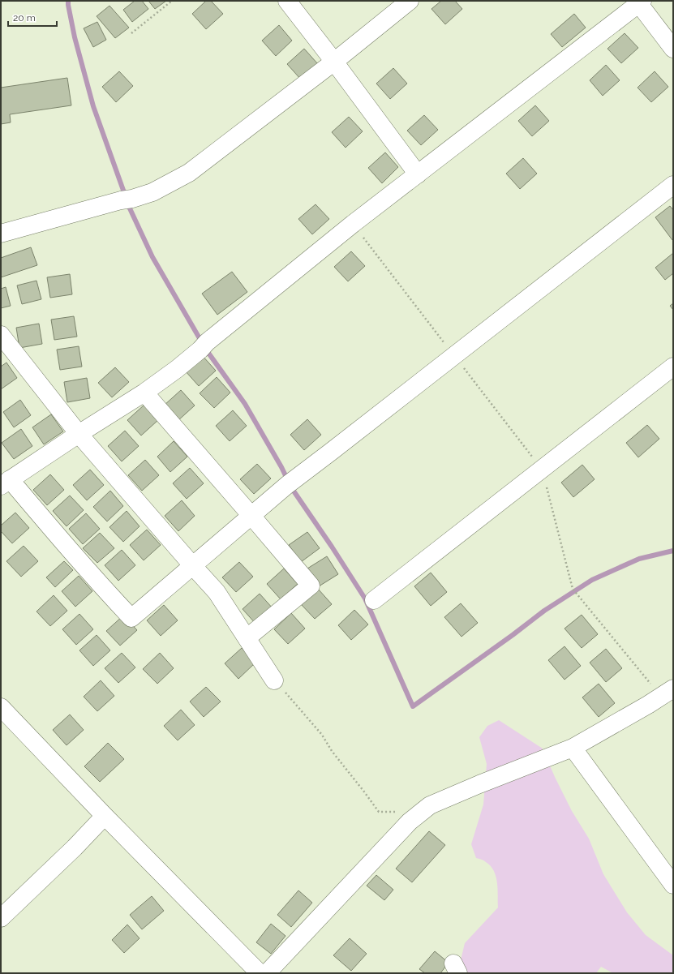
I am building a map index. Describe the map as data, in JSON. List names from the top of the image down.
{
  "scale_bar": "20 m"
}
